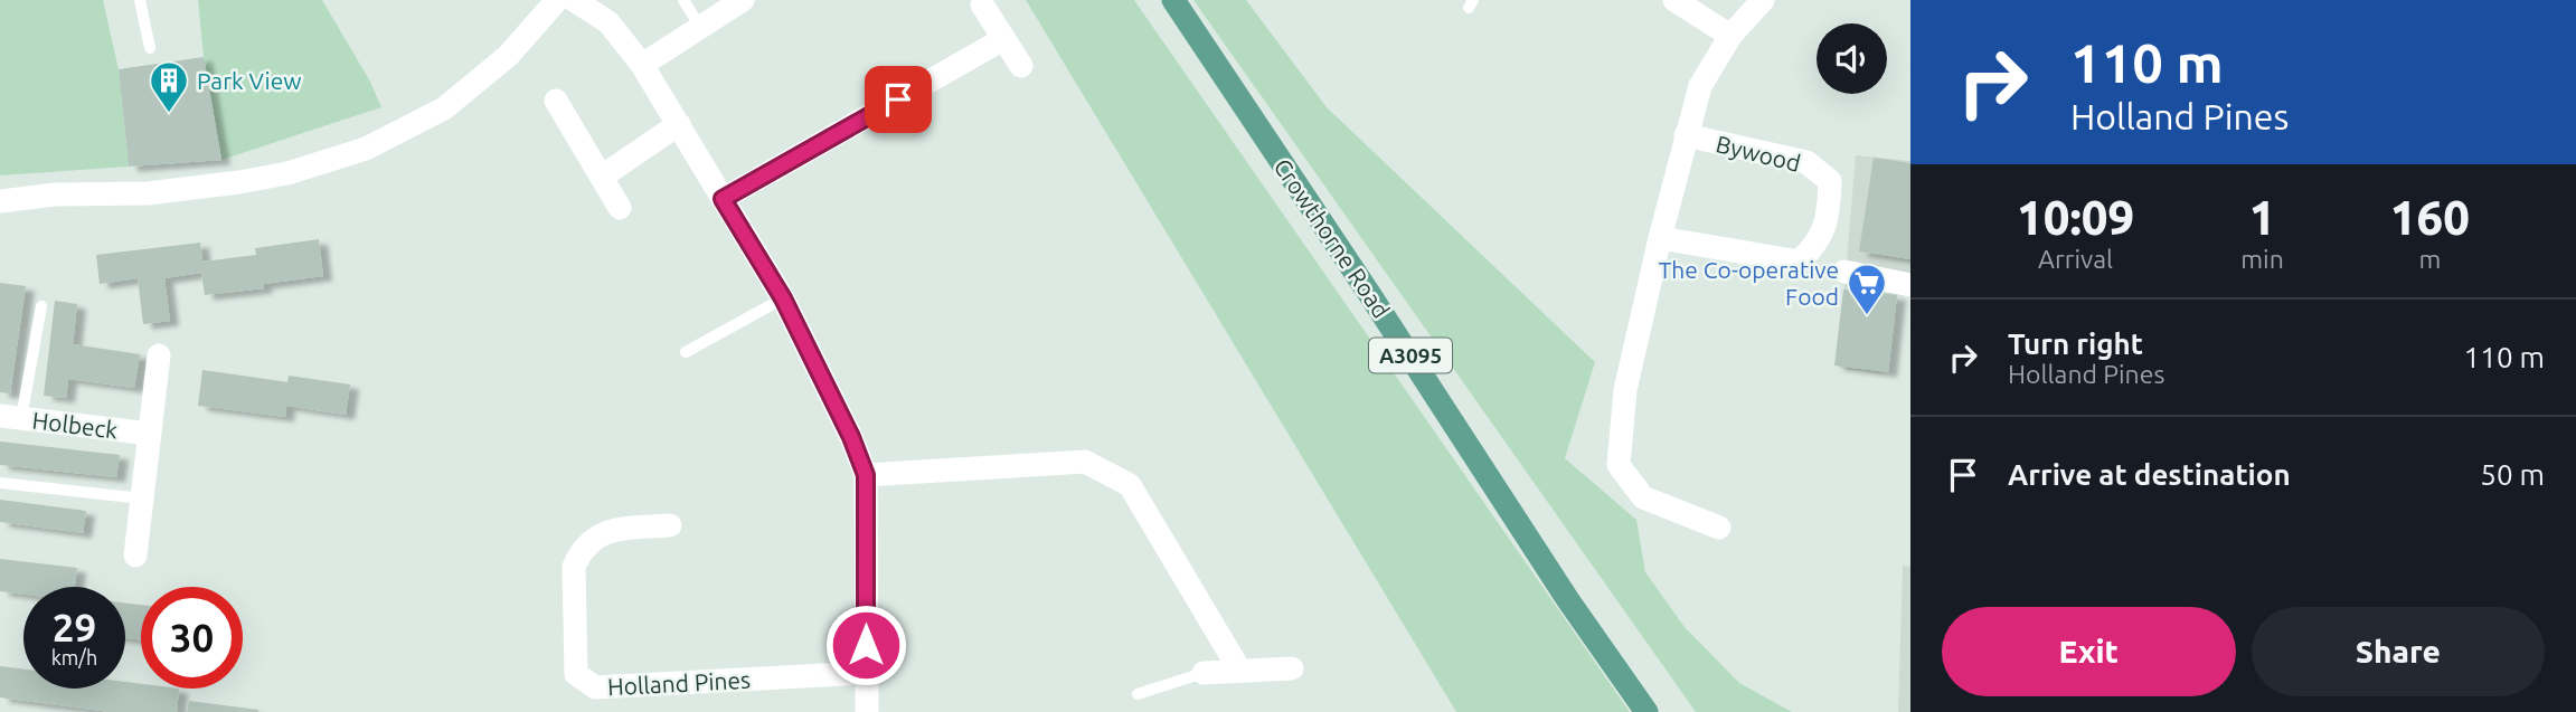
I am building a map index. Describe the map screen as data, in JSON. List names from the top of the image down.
{
  "streets": {
    "main road": ["Crowthorne Road", "A3095"],
    "street": ["Bywood", "Holbeck", "Holland Pines"]
  },
  "places": {
    "building": ["Park View"],
    "supermarket": ["The Co-operative Food"]
  },
  "page": {
    "turn": ["110 m", "Holland Pines"],
    "eta": [
      "10:09",
      "Arrival",
      "1",
      "min",
      "160",
      "m"
    ],
    "list": [
      {
        "name": "Turn right",
        "note": "Holland Pines",
        "value": "110 m"
      },
      {
        "name": "Arrive at destination",
        "value": "50 m"
      }
    ],
    "speed": "29 km/h",
    "limit": "30",
    "buttons": ["Exit", "Share"]
  }
}
